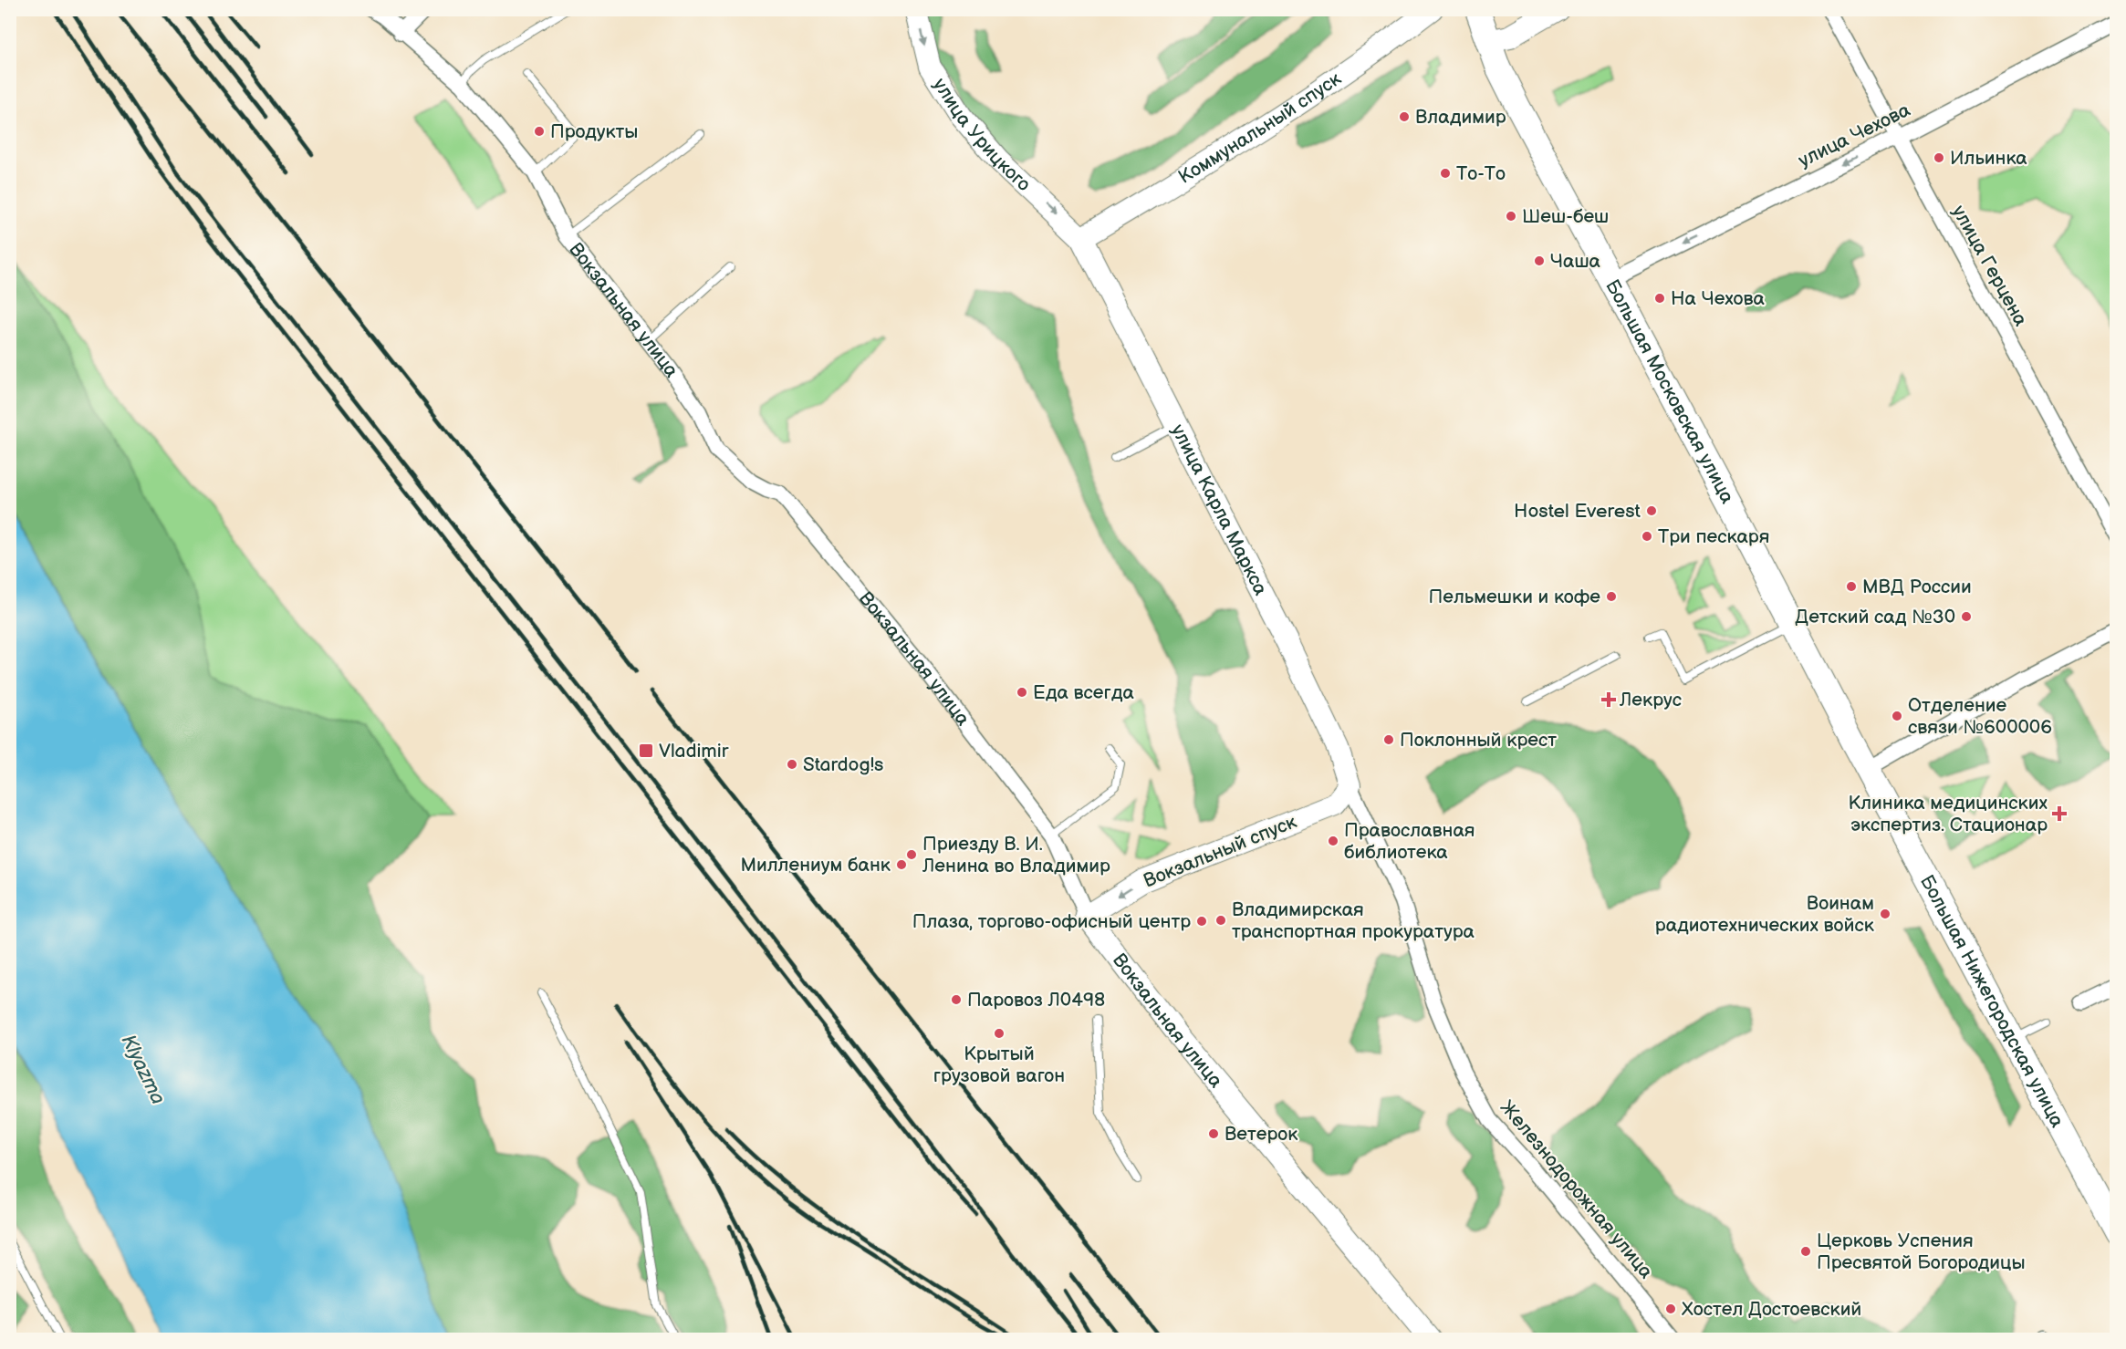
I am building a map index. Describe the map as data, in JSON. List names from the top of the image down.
{
  "streets": {
    "main road": [
      "Коммунальный спуск",
      "улица Урицкого",
      "Вокзальная улица",
      "Большая Московская улица",
      "улица Карла Маркса",
      "Вокзальный спуск",
      "Большая Нижегородская улица"
    ],
    "street": ["улица Чехова", "улица Герцена", "Железнодорожная улица"]
  },
  "crossings": [
    ["Коммунальный спуск", "улица Урицкого"],
    ["Коммунальный спуск", "улица Карла Маркса"],
    ["улица Урицкого", "улица Карла Маркса"],
    ["улица Чехова", "улица Герцена"],
    ["улица Чехова", "Большая Московская улица"],
    ["Вокзальная улица", "Вокзальный спуск"],
    ["Большая Московская улица", "Большая Нижегородская улица"],
    ["улица Карла Маркса", "Вокзальный спуск"],
    ["улица Карла Маркса", "Железнодорожная улица"],
    ["Вокзальный спуск", "Железнодорожная улица"]
  ],
  "one_way": ["улица Урицкого", "улица Чехова", "Вокзальный спуск"],
  "water": ["Klyazma"],
  "places": {
    "other": [
      "Владимир",
      "Продукты",
      "Ильинка",
      "То-То",
      "Шеш-беш",
      "Чаша",
      "На Чехова",
      "Hostel Everest",
      "Три пескаря",
      "МВД России",
      "Пельмешки и кофе",
      "Детский сад №30",
      "Еда всегда",
      "Отделение связи №600006",
      "Поклонный крест",
      "Stardog!s",
      "Православная библиотека",
      "Приезду В. И. Ленина во Владимир",
      "Миллениум банк",
      "Воинам радиотехнических войск",
      "Владимирская транспортная прокуратура",
      "Плаза, торгово-офисный центр",
      "Паровоз Л0498",
      "Крытый грузовой вагон",
      "Ветерок",
      "Церковь Успения Пресвятой Богородицы",
      "Хостел Достоевский"
    ],
    "health": ["Лекрус", "Клиника медицинских экспертиз. Стационар"],
    "transit": ["Vladimir"]
  }
}
